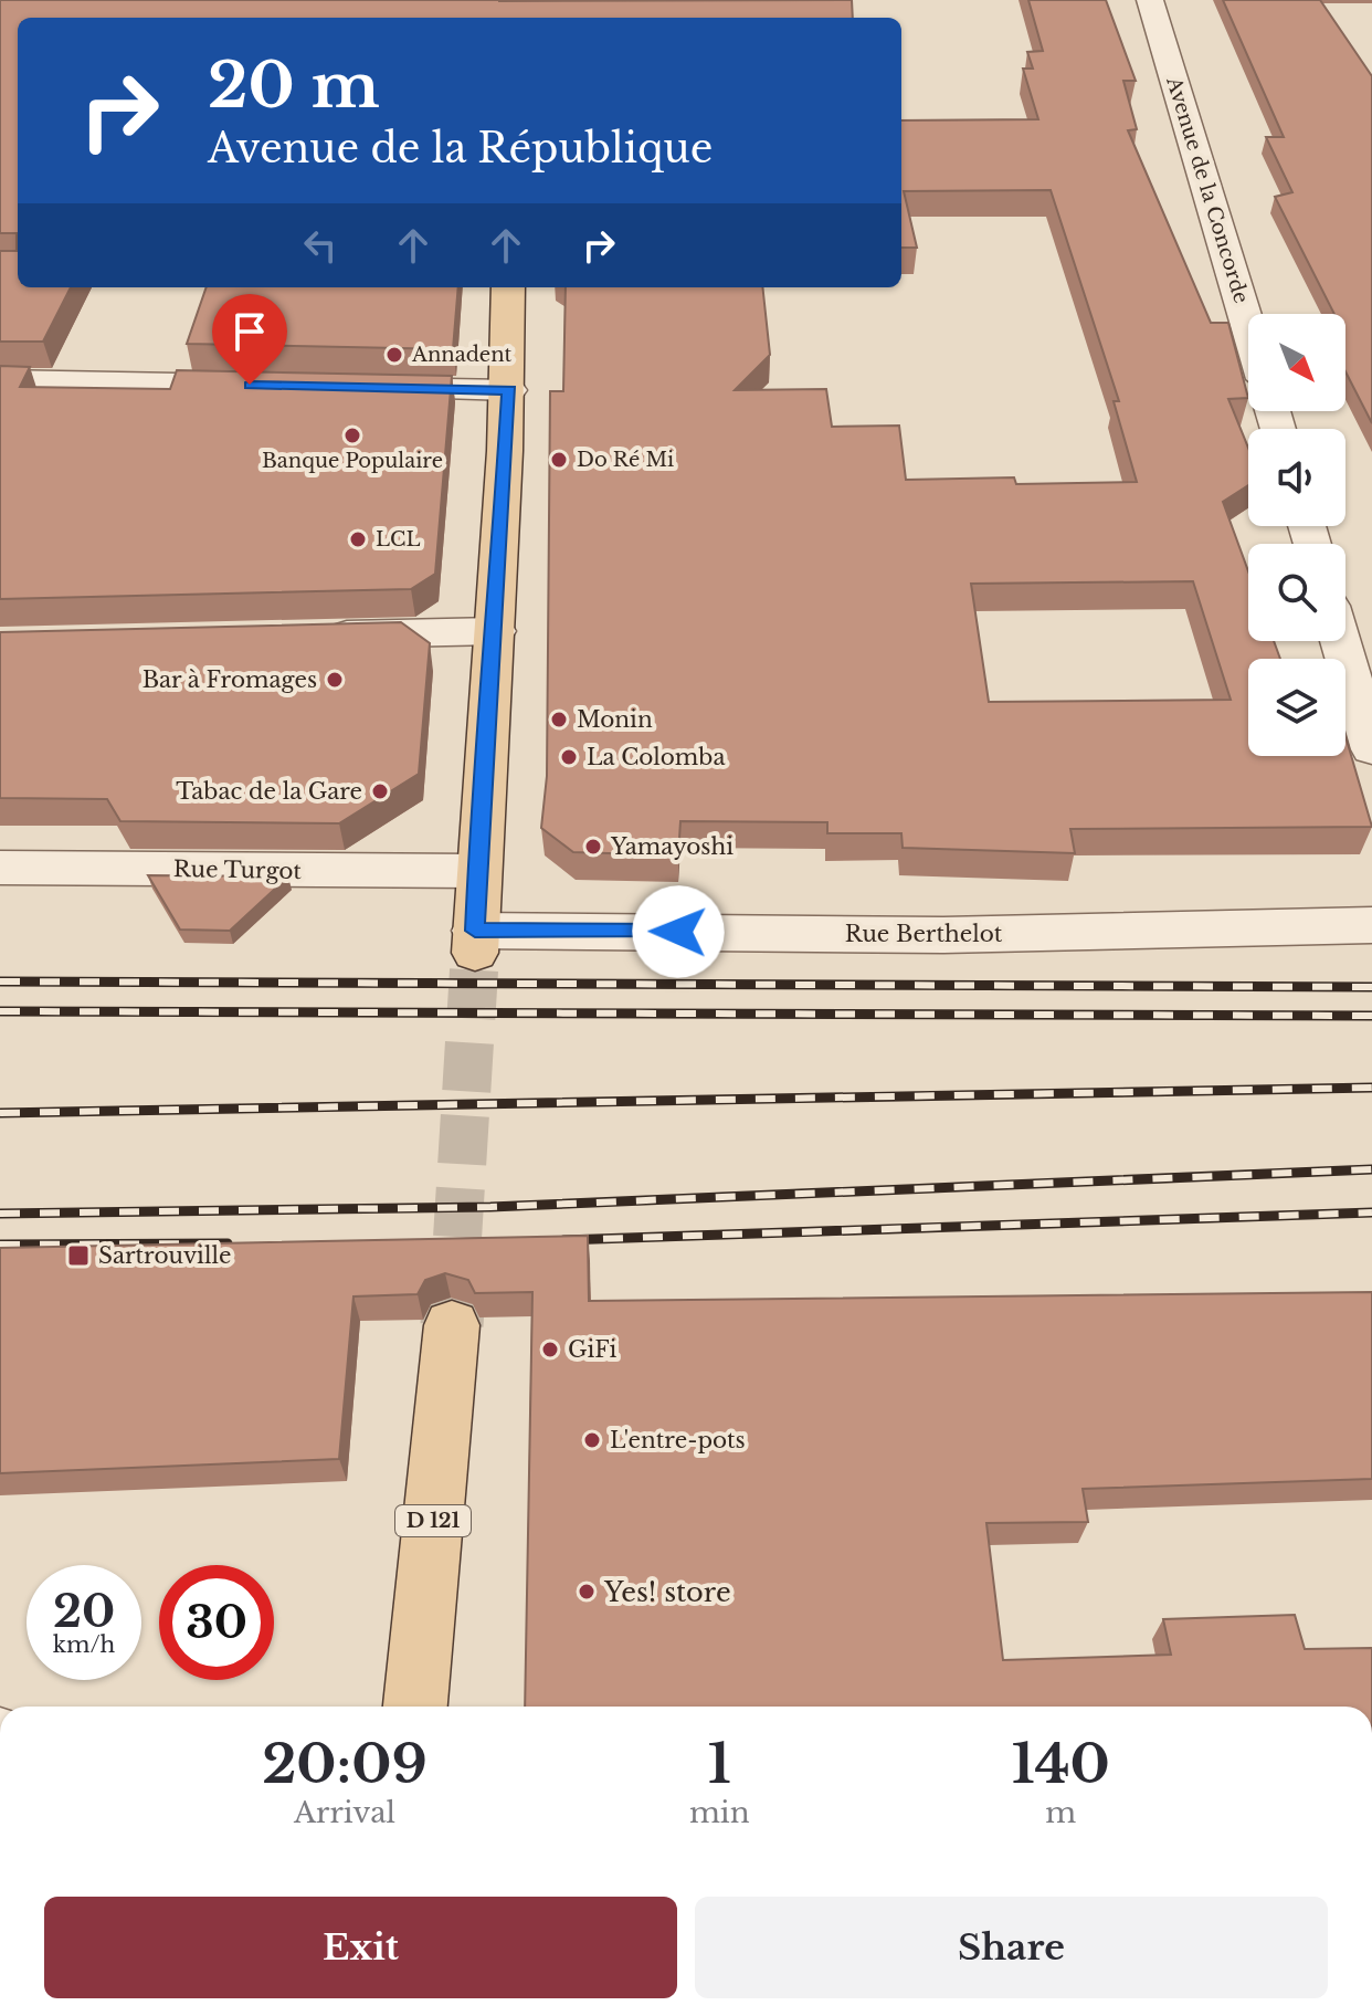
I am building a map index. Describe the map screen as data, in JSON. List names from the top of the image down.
{
  "streets": {
    "main road": ["D 121"],
    "street": ["Avenue de la Concorde", "Rue Turgot", "Rue Berthelot"]
  },
  "places": {
    "other": [
      "Annadent",
      "Banque Populaire",
      "Do Ré Mi",
      "LCL",
      "Bar à Fromages",
      "Monin",
      "La Colomba",
      "Tabac de la Gare",
      "Yamayoshi",
      "GiFi",
      "L'entre-pots",
      "Yes! store"
    ],
    "transit": ["Sartrouville"]
  },
  "north": "bottom right",
  "page": {
    "turn": ["20 m", "Avenue de la République"],
    "speed": "20 km/h",
    "limit": "30",
    "eta": [
      "20:09",
      "Arrival",
      "1",
      "min",
      "140",
      "m"
    ],
    "buttons": ["Exit", "Share"]
  }
}
